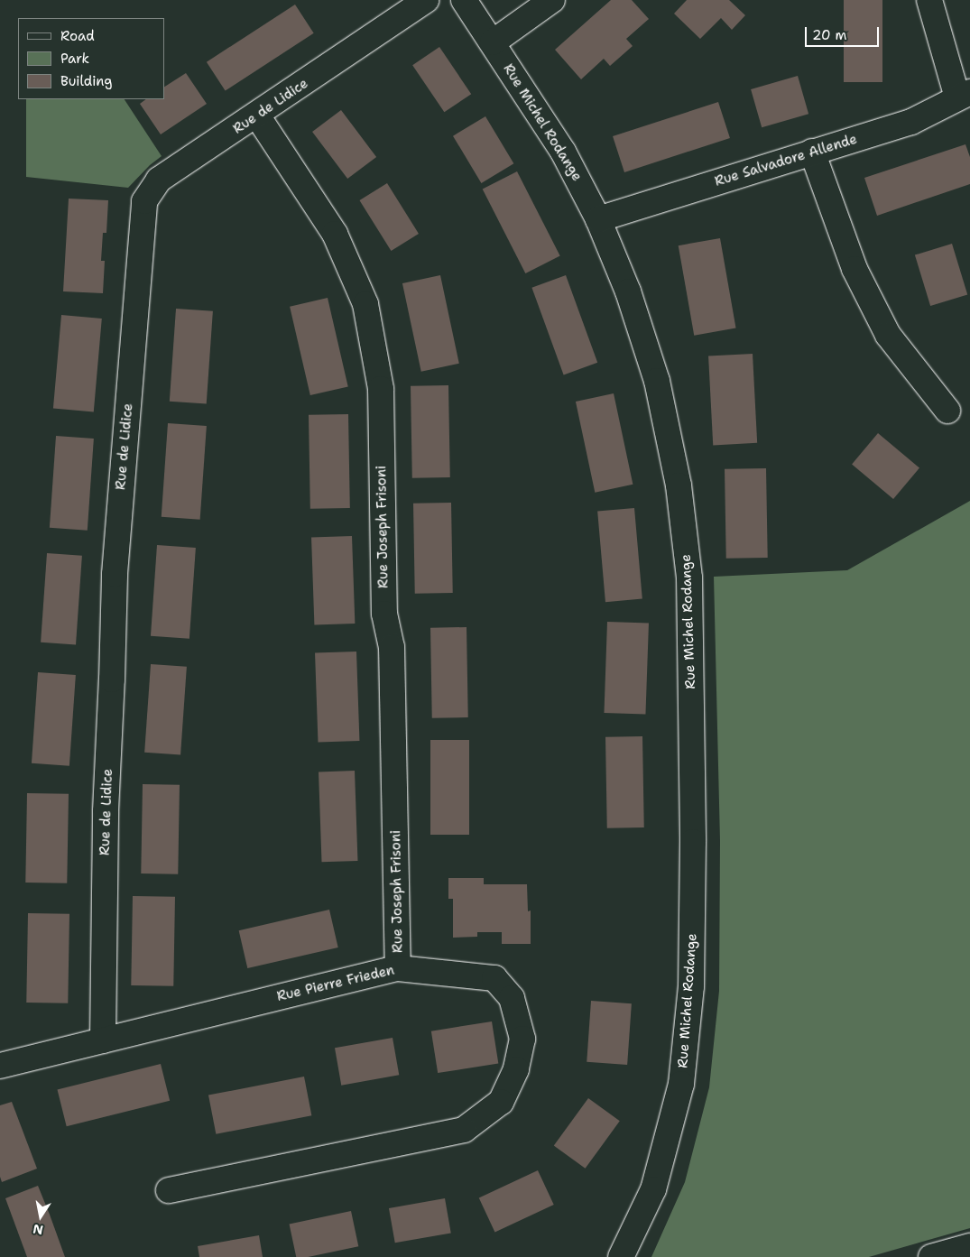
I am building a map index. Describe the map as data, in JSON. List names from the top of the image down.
{
  "streets": {
    "street": [
      "Rue de Lidice",
      "Rue Michel Rodange",
      "Rue Salvadore Allende",
      "Rue Joseph Frisoni",
      "Rue Pierre Frieden"
    ]
  },
  "crossings": [
    ["Rue de Lidice", "Rue Joseph Frisoni"],
    ["Rue de Lidice", "Rue Pierre Frieden"],
    ["Rue Michel Rodange", "Rue Salvadore Allende"],
    ["Rue Joseph Frisoni", "Rue Pierre Frieden"]
  ],
  "legend": ["Road", "Park", "Building"],
  "scale_bar": "20 m",
  "north": "bottom"
}
